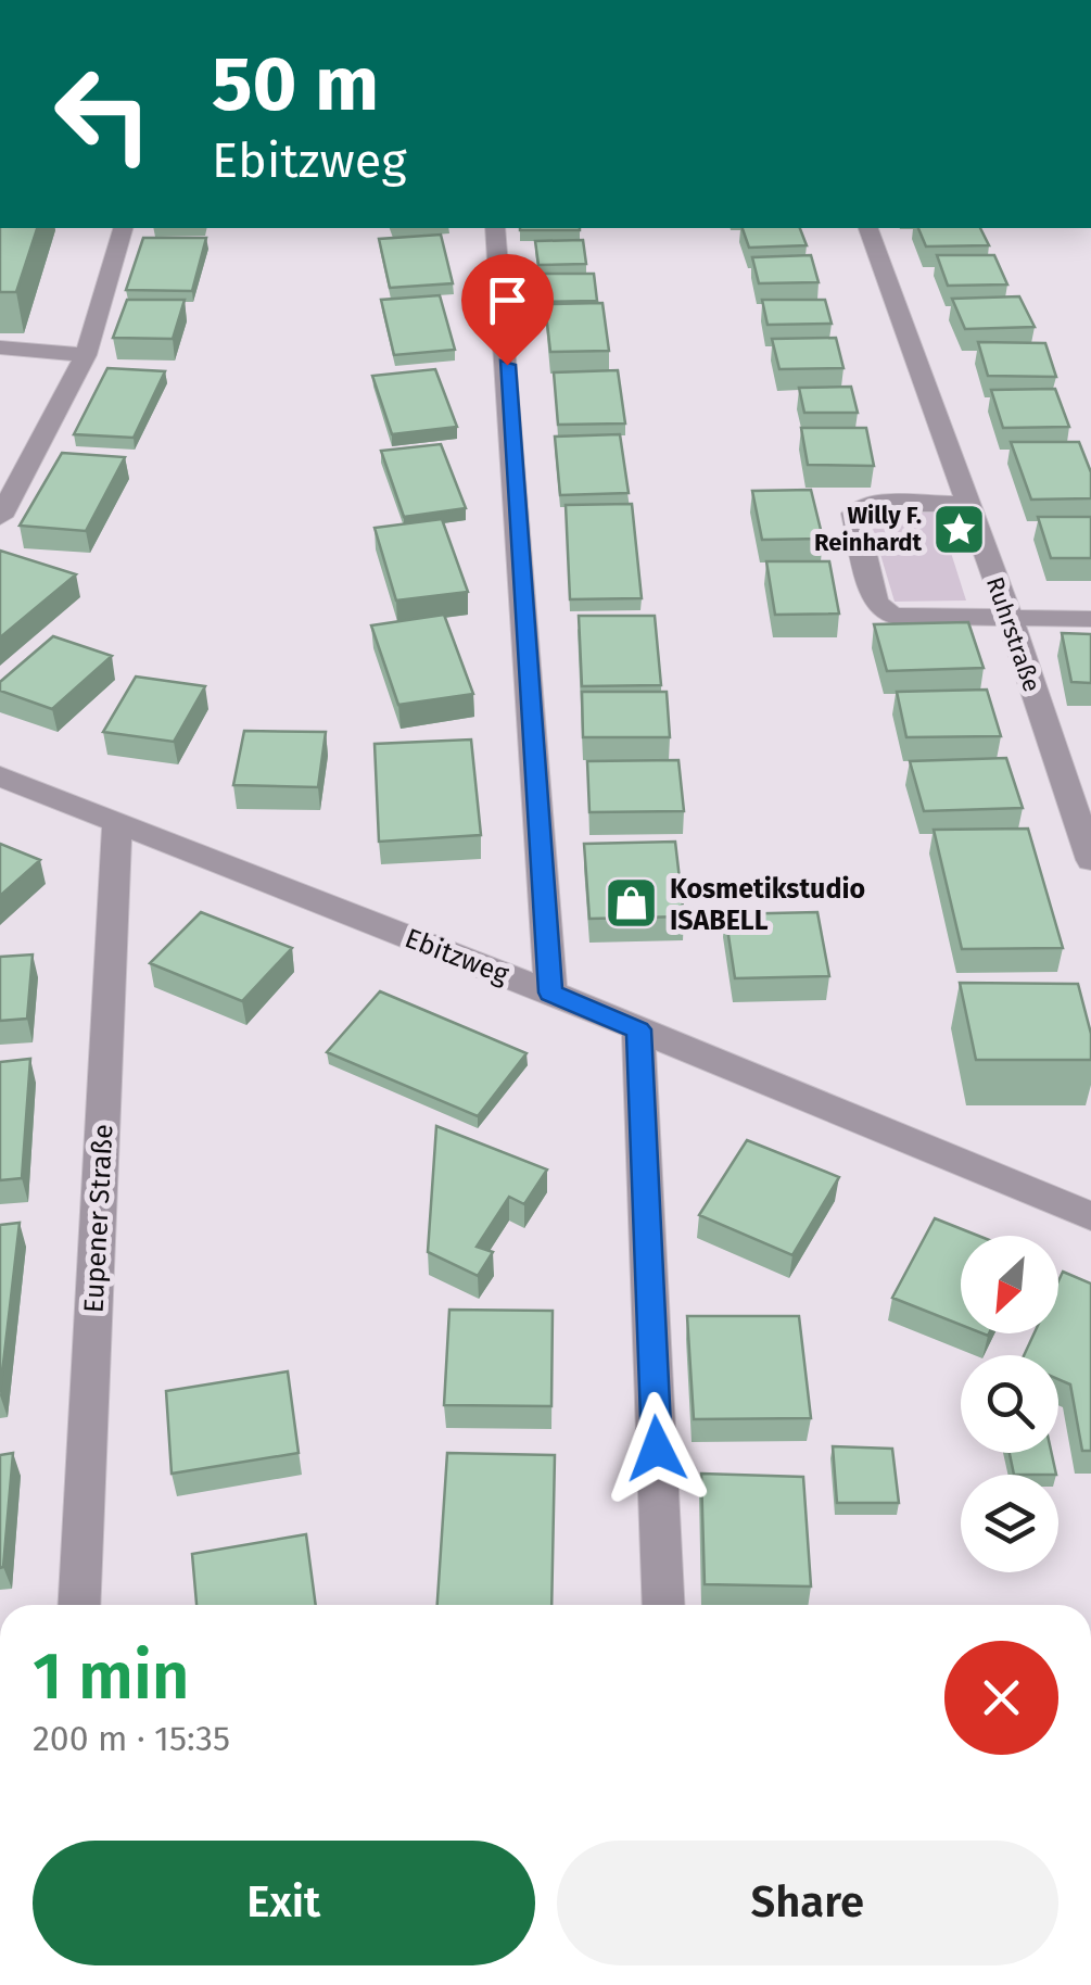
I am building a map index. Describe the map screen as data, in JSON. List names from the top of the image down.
{
  "streets": {
    "street": ["Ruhrstraße", "Ebitzweg", "Eupener Straße"]
  },
  "crossings": [
    ["Ebitzweg", "Eupener Straße"]
  ],
  "places": {
    "place": ["Willy F. Reinhardt"],
    "shop": ["Kosmetikstudio ISABELL"]
  },
  "north": "bottom left",
  "page": {
    "turn": ["50 m", "Ebitzweg"],
    "heading": ["1 min", "200 m · 15:35"],
    "buttons": ["Exit", "Share"]
  }
}
